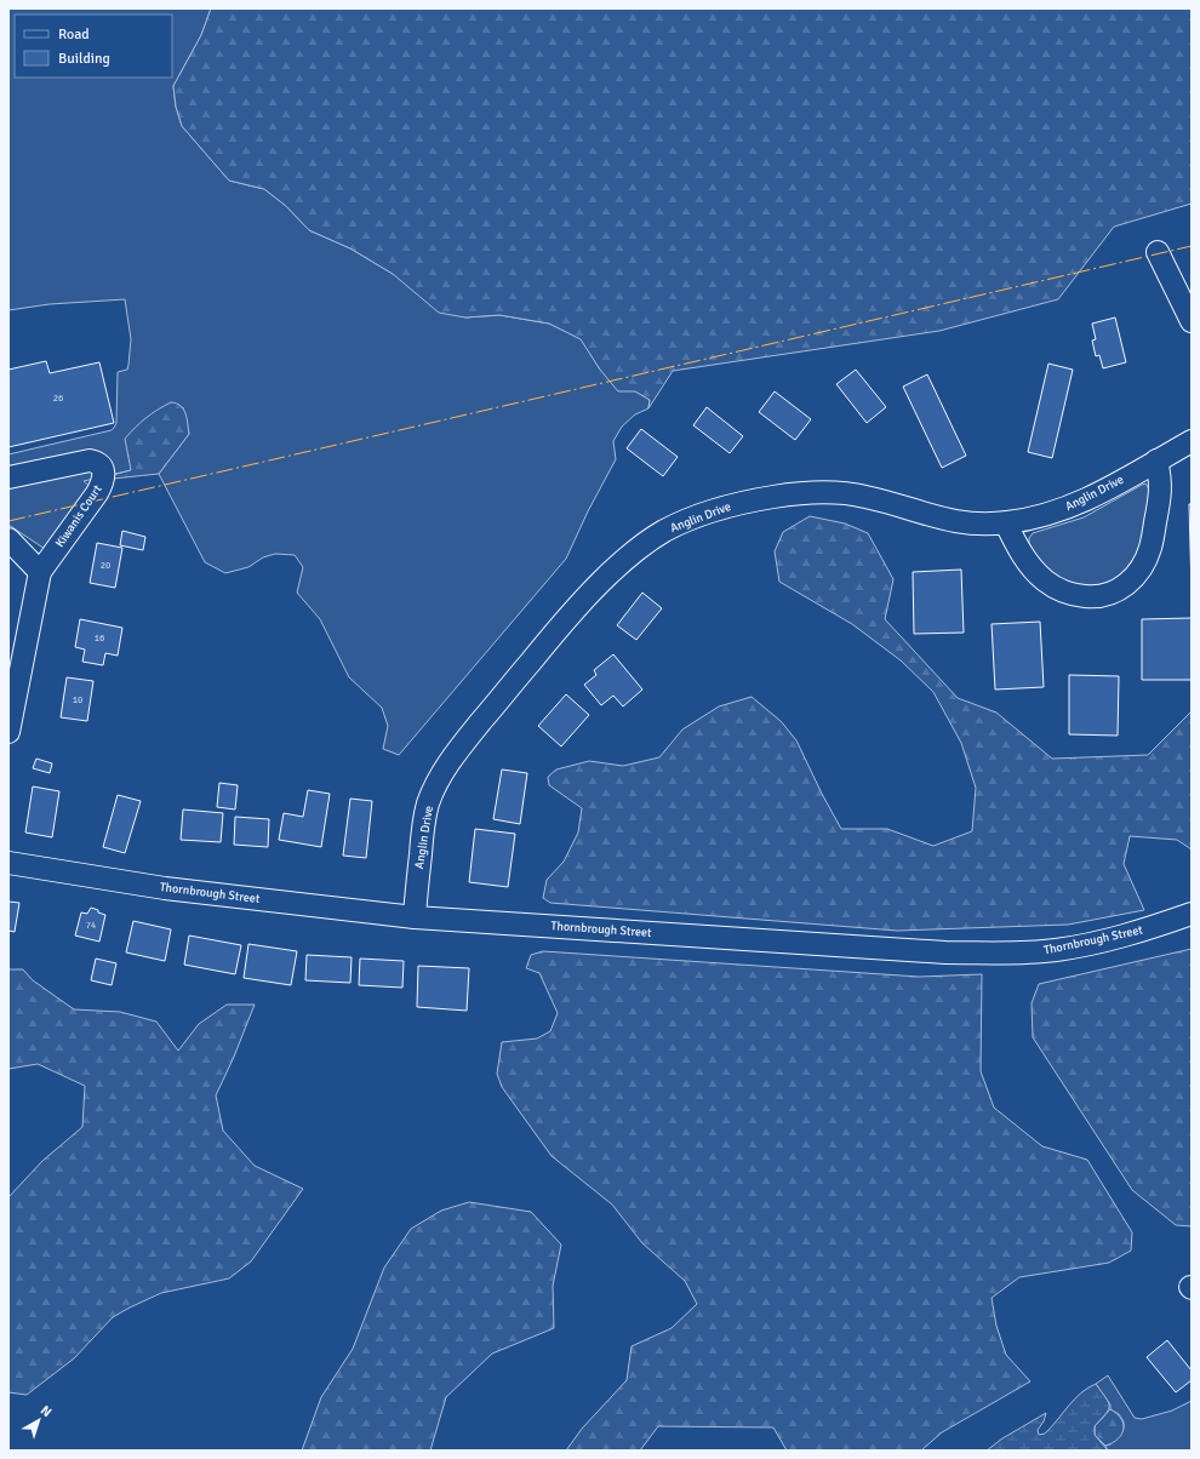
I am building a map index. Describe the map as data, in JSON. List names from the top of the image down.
{
  "streets": {
    "street": ["Anglin Drive", "Kiwanis Court", "Thornbrough Street"]
  },
  "crossings": [
    ["Anglin Drive", "Thornbrough Street"]
  ],
  "house_numbers": [
    "26",
    "20",
    "16",
    "10",
    "74"
  ],
  "legend": ["Road", "Building"],
  "north": "top right"
}
